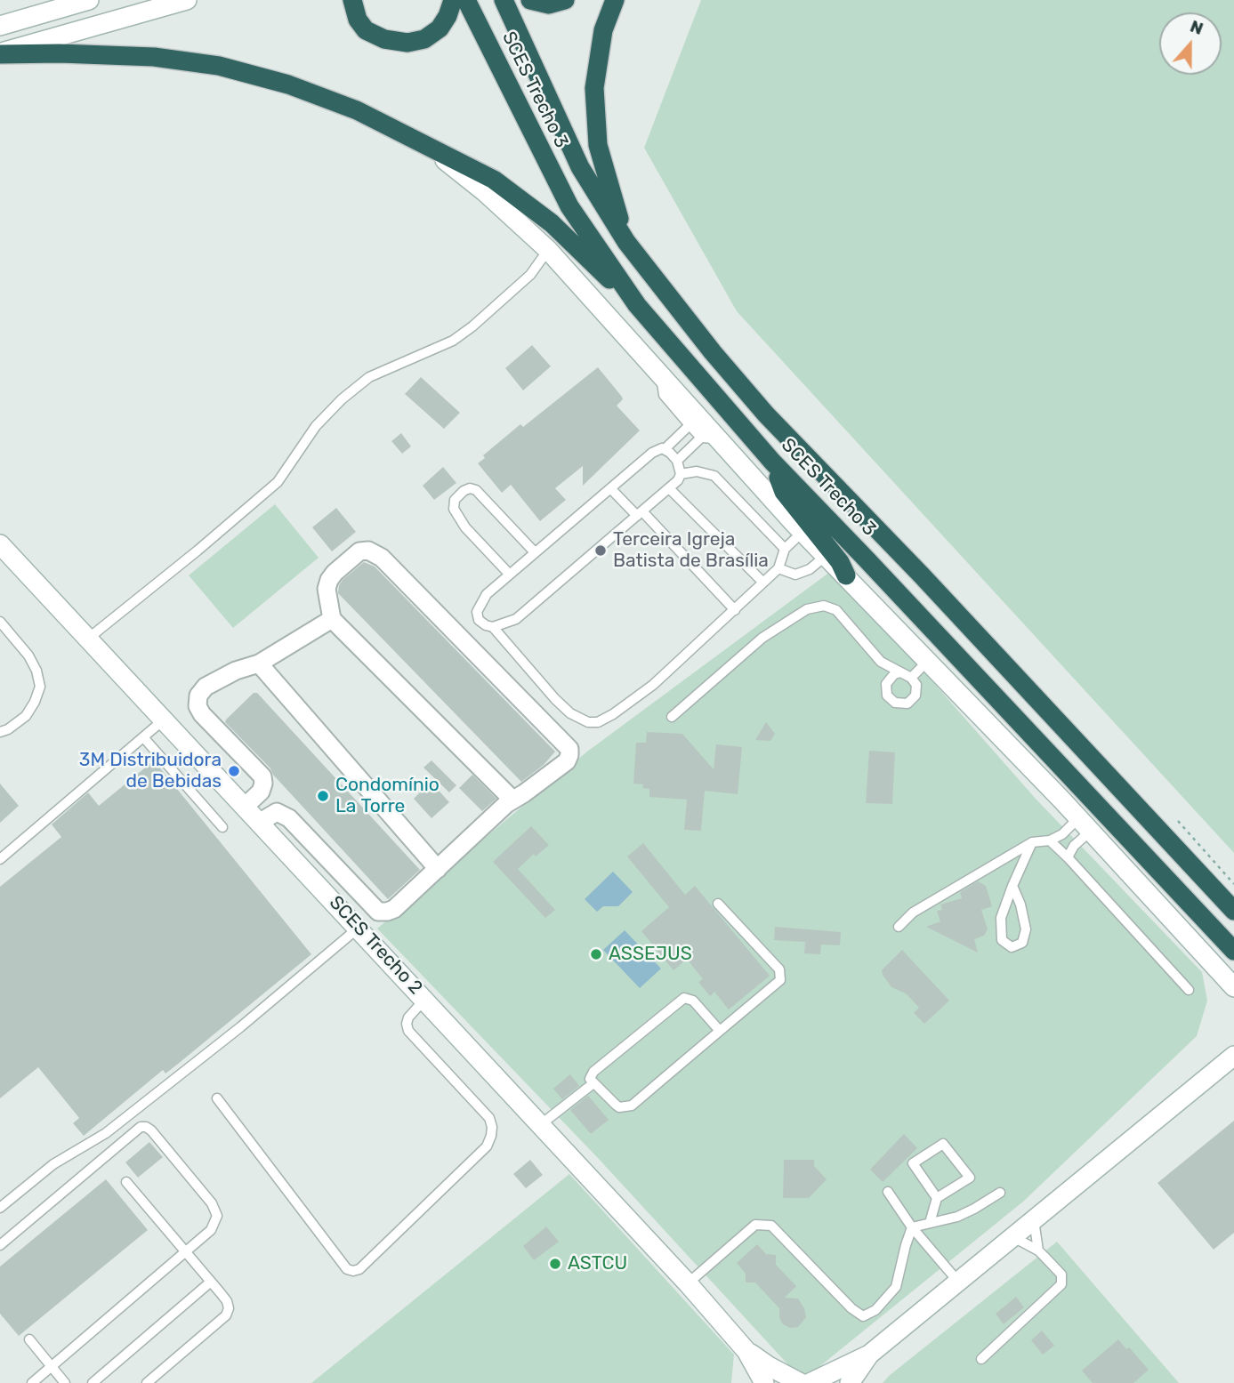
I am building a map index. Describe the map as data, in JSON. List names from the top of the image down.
{
  "streets": {
    "highway": ["SCES Trecho 3"],
    "street": ["SCES Trecho 2"]
  },
  "places": [
    "Terceira Igreja Batista de Brasília",
    "3M Distribuidora de Bebidas",
    "Condomínio La Torre",
    "ASSEJUS",
    "ASTCU"
  ],
  "north": "top"
}
